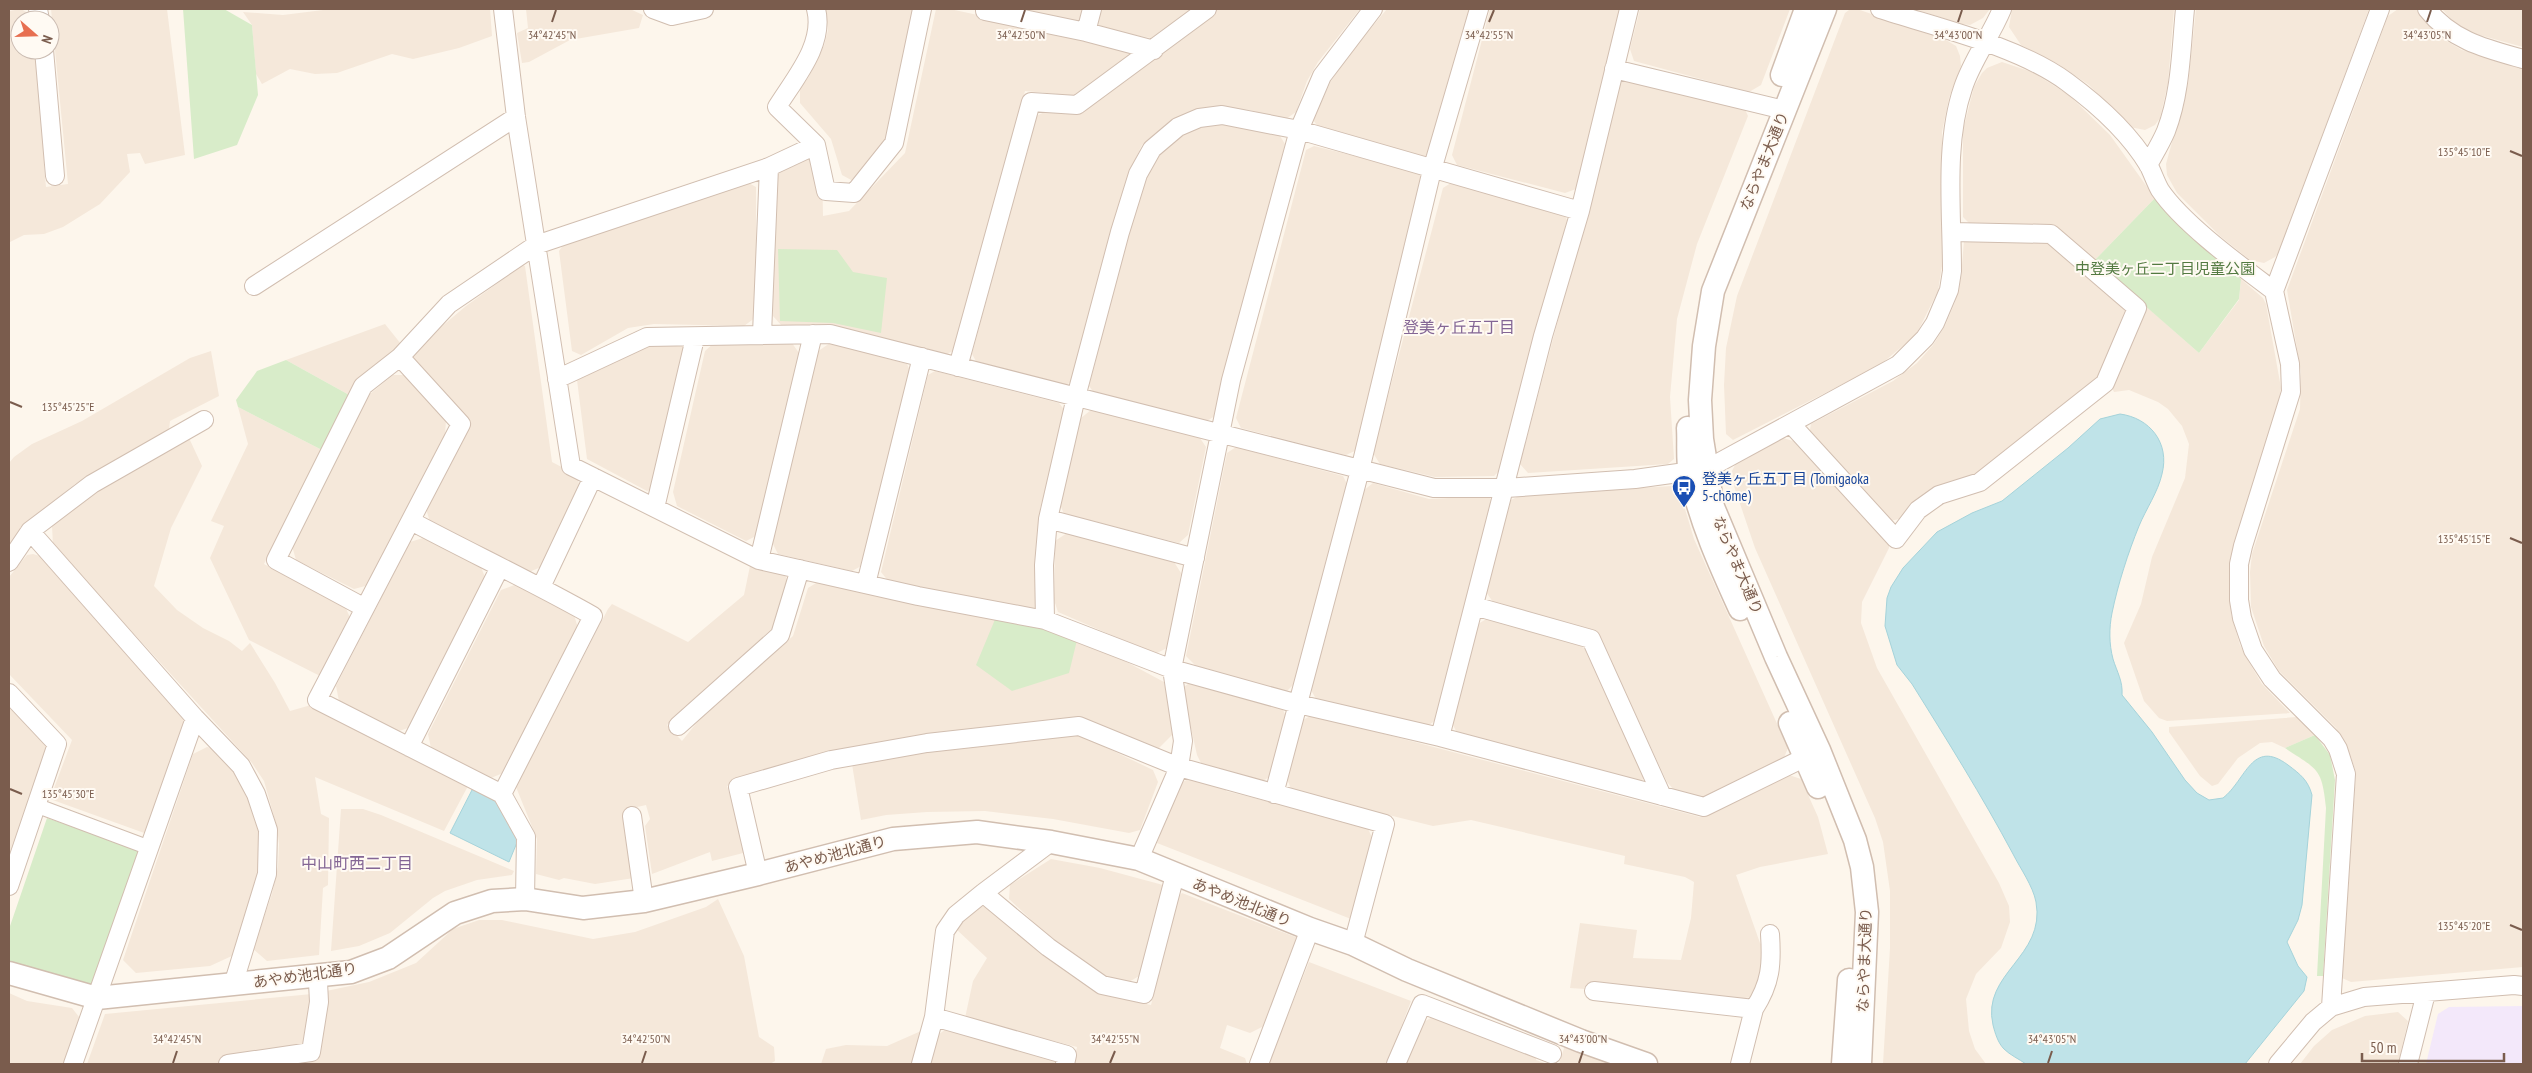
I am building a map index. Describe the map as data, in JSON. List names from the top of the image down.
{
  "streets": {
    "street": ["ならやま大通り", "あやめ池北通り"]
  },
  "districts": ["登美ヶ丘五丁目", "中山町西二丁目"],
  "parks": ["中登美ヶ丘二丁目児童公園"],
  "places": {
    "bus stop": ["登美ヶ丘五丁目 (Tomigaoka 5-chōme)"]
  },
  "scale_bar": "50 m",
  "north": "right",
  "coordinates": [
    "34°42'45\"N",
    "34°42'50\"N",
    "34°43'00\"N",
    "34°43'05\"N",
    "34°42'55\"N",
    "135°45'10\"E",
    "135°45'25\"E",
    "135°45'15\"E",
    "135°45'30\"E",
    "135°45'20\"E"
  ]
}
